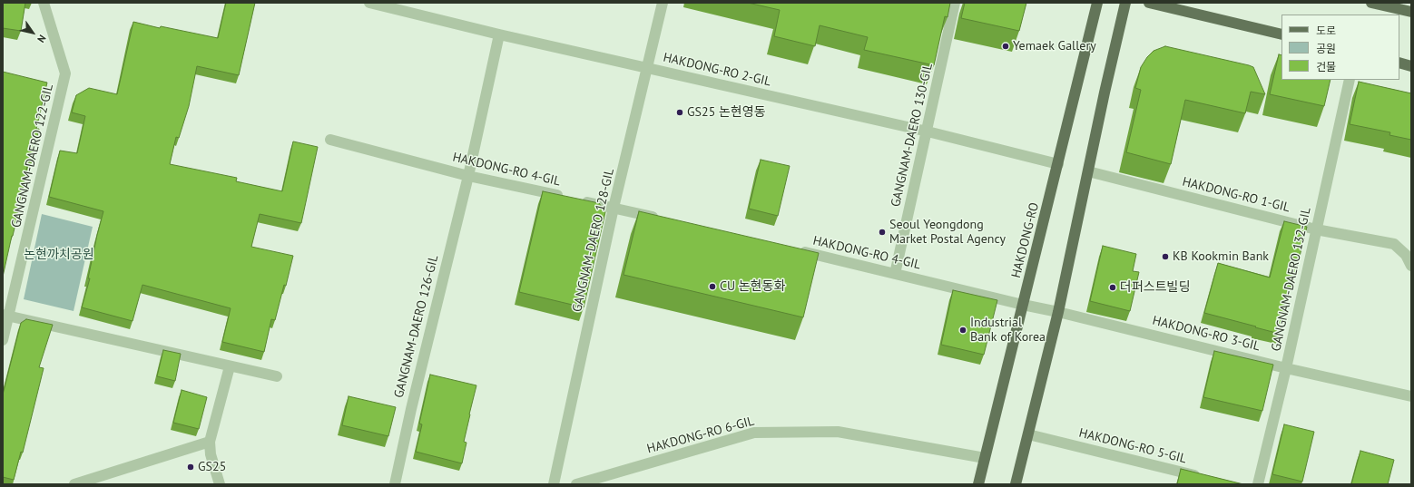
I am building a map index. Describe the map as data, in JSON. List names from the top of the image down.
{
  "streets": {
    "main road": ["HAKDONG-RO"],
    "street": [
      "HAKDONG-RO 2-GIL",
      "GANGNAM-DAERO 130-GIL",
      "GANGNAM-DAERO 122-GIL",
      "HAKDONG-RO 4-GIL",
      "HAKDONG-RO 1-GIL",
      "GANGNAM-DAERO 128-GIL",
      "GANGNAM-DAERO 132-GIL",
      "GANGNAM-DAERO 126-GIL",
      "HAKDONG-RO 3-GIL",
      "HAKDONG-RO 6-GIL",
      "HAKDONG-RO 5-GIL"
    ]
  },
  "crossings": [
    ["HAKDONG-RO 2-GIL", "GANGNAM-DAERO 130-GIL"],
    ["HAKDONG-RO 2-GIL", "GANGNAM-DAERO 128-GIL"],
    ["HAKDONG-RO 2-GIL", "HAKDONG-RO"],
    ["HAKDONG-RO 2-GIL", "GANGNAM-DAERO 126-GIL"],
    ["GANGNAM-DAERO 130-GIL", "HAKDONG-RO 4-GIL"],
    ["HAKDONG-RO 4-GIL", "HAKDONG-RO"],
    ["HAKDONG-RO 4-GIL", "GANGNAM-DAERO 126-GIL"],
    ["HAKDONG-RO 4-GIL", "HAKDONG-RO 3-GIL"],
    ["HAKDONG-RO 1-GIL", "GANGNAM-DAERO 132-GIL"],
    ["HAKDONG-RO", "HAKDONG-RO 6-GIL"],
    ["GANGNAM-DAERO 132-GIL", "HAKDONG-RO 3-GIL"]
  ],
  "parks": ["논현까치공원"],
  "places": [
    "Yemaek Gallery",
    "GS25 논현영동",
    "Seoul Yeongdong Market Postal Agency",
    "KB Kookmin Bank",
    "CU 논현동화",
    "더퍼스트빌딩",
    "Industrial Bank of Korea",
    "GS25"
  ],
  "legend": ["도로", "공원", "건물"],
  "north": "bottom right"
}
